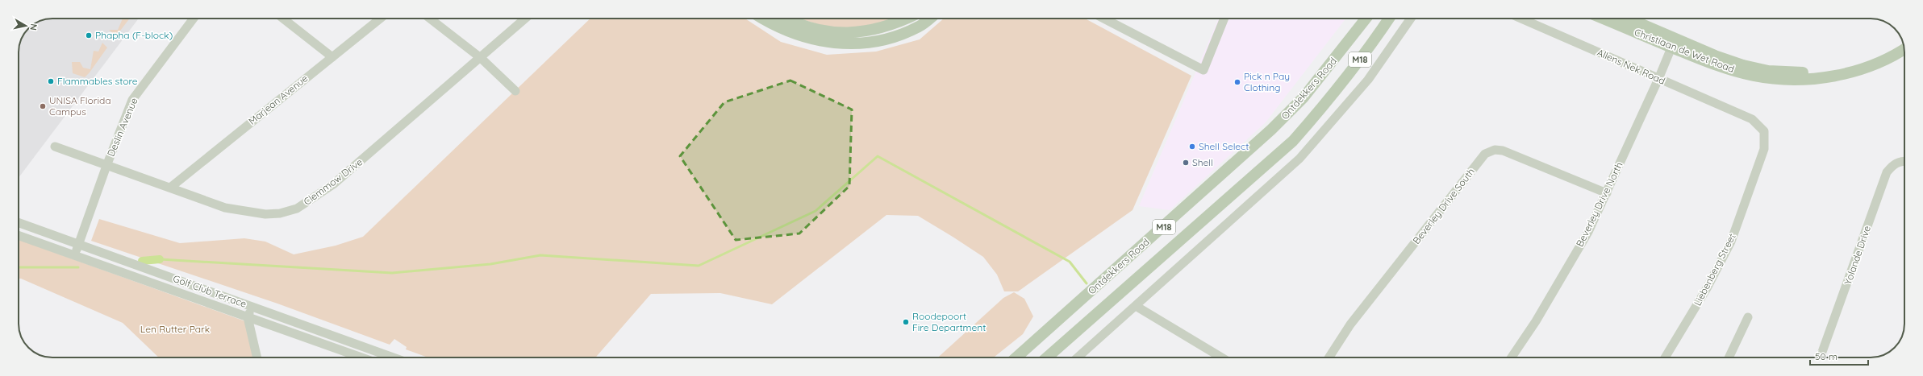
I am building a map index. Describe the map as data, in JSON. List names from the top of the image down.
{
  "streets": {
    "main road": ["Christiaan de Wet Road", "M18", "Ontdekkers Road"],
    "street": [
      "Allens Nek Road",
      "Marjean Avenue",
      "Deslin Avenue",
      "Clemmow Drive",
      "Beverley Drive North",
      "Beverley Drive South",
      "Yolande Drive",
      "Liebenberg Street",
      "Golf Club Terrace"
    ]
  },
  "crossings": [
    ["Christiaan de Wet Road", "Beverley Drive North"],
    ["Allens Nek Road", "Beverley Drive North"],
    ["Allens Nek Road", "Liebenberg Street"],
    ["Marjean Avenue", "Clemmow Drive"],
    ["Deslin Avenue", "Clemmow Drive"],
    ["Deslin Avenue", "Golf Club Terrace"],
    ["Beverley Drive North", "Beverley Drive South"]
  ],
  "parks": ["Len Rutter Park"],
  "places": [
    "Phapha (F-block)",
    "Flammables store",
    "Pick n Pay Clothing",
    "UNISA Florida Campus",
    "Shell Select",
    "Shell",
    "Roodepoort Fire Department"
  ],
  "scale_bar": "50 m",
  "north": "right"
}
